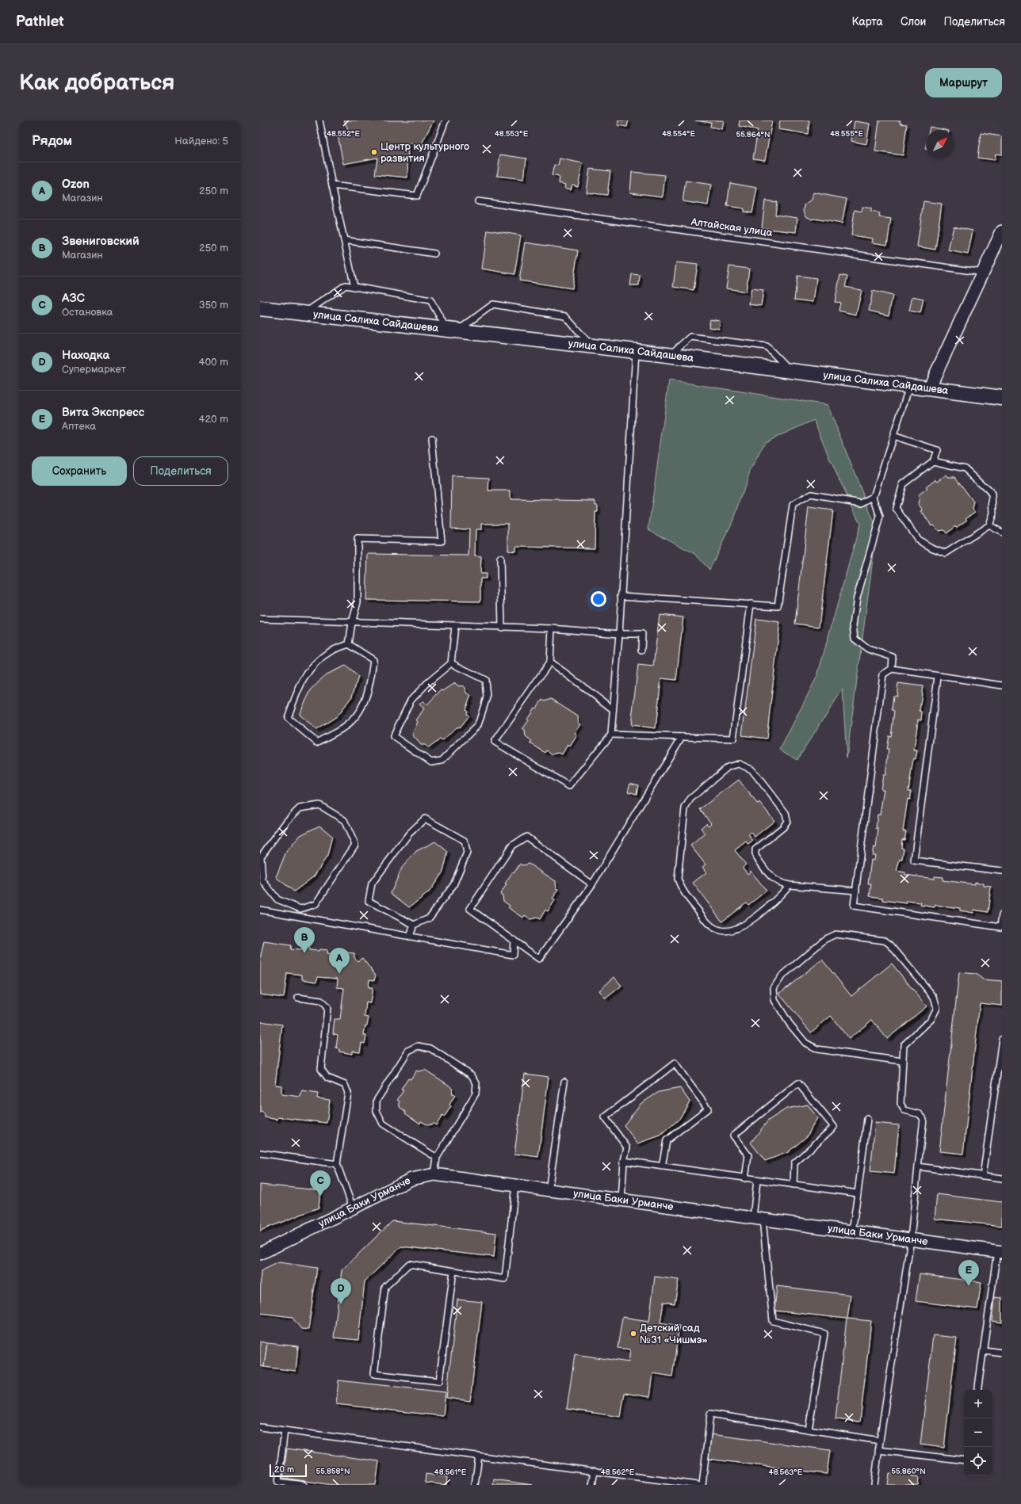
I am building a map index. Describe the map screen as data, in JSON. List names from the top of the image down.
{
  "streets": {
    "street": ["улица Салиха Сайдашева", "улица Баки Урманче"],
    "lane": ["Алтайская улица"]
  },
  "places": ["Центр культурного развития", "Детский сад №31 «Чишмэ»"],
  "scale_bar": "20 m",
  "north": "top right",
  "page": {
    "header": "Pathlet",
    "nav": ["Карта", "Слои", "Поделиться"],
    "buttons": [
      "Маршрут",
      ["Сохранить", "Поделиться"]
    ],
    "title": "Как добраться",
    "heading": ["Рядом", "Найдено: 5"],
    "list": [
      {
        "mark": "A",
        "name": "Ozon",
        "note": "Магазин",
        "value": "250 m"
      },
      {
        "mark": "B",
        "name": "Звениговский",
        "note": "Магазин",
        "value": "250 m"
      },
      {
        "mark": "C",
        "name": "АЗС",
        "note": "Остановка",
        "value": "350 m"
      },
      {
        "mark": "D",
        "name": "Находка",
        "note": "Супермаркет",
        "value": "400 m"
      },
      {
        "mark": "E",
        "name": "Вита Экспресс",
        "note": "Аптека",
        "value": "420 m"
      }
    ],
    "pins": [
      "B",
      "A",
      "C",
      "E",
      "D"
    ],
    "map_buttons": ["+", "−"],
    "scale": "20 m"
  },
  "coordinates": [
    "48.552°E",
    "48.553°E",
    "48.554°E",
    "48.555°E",
    "55.864°N",
    "55.858°N",
    "55.860°N",
    "48.561°E",
    "48.562°E",
    "48.563°E"
  ]
}
